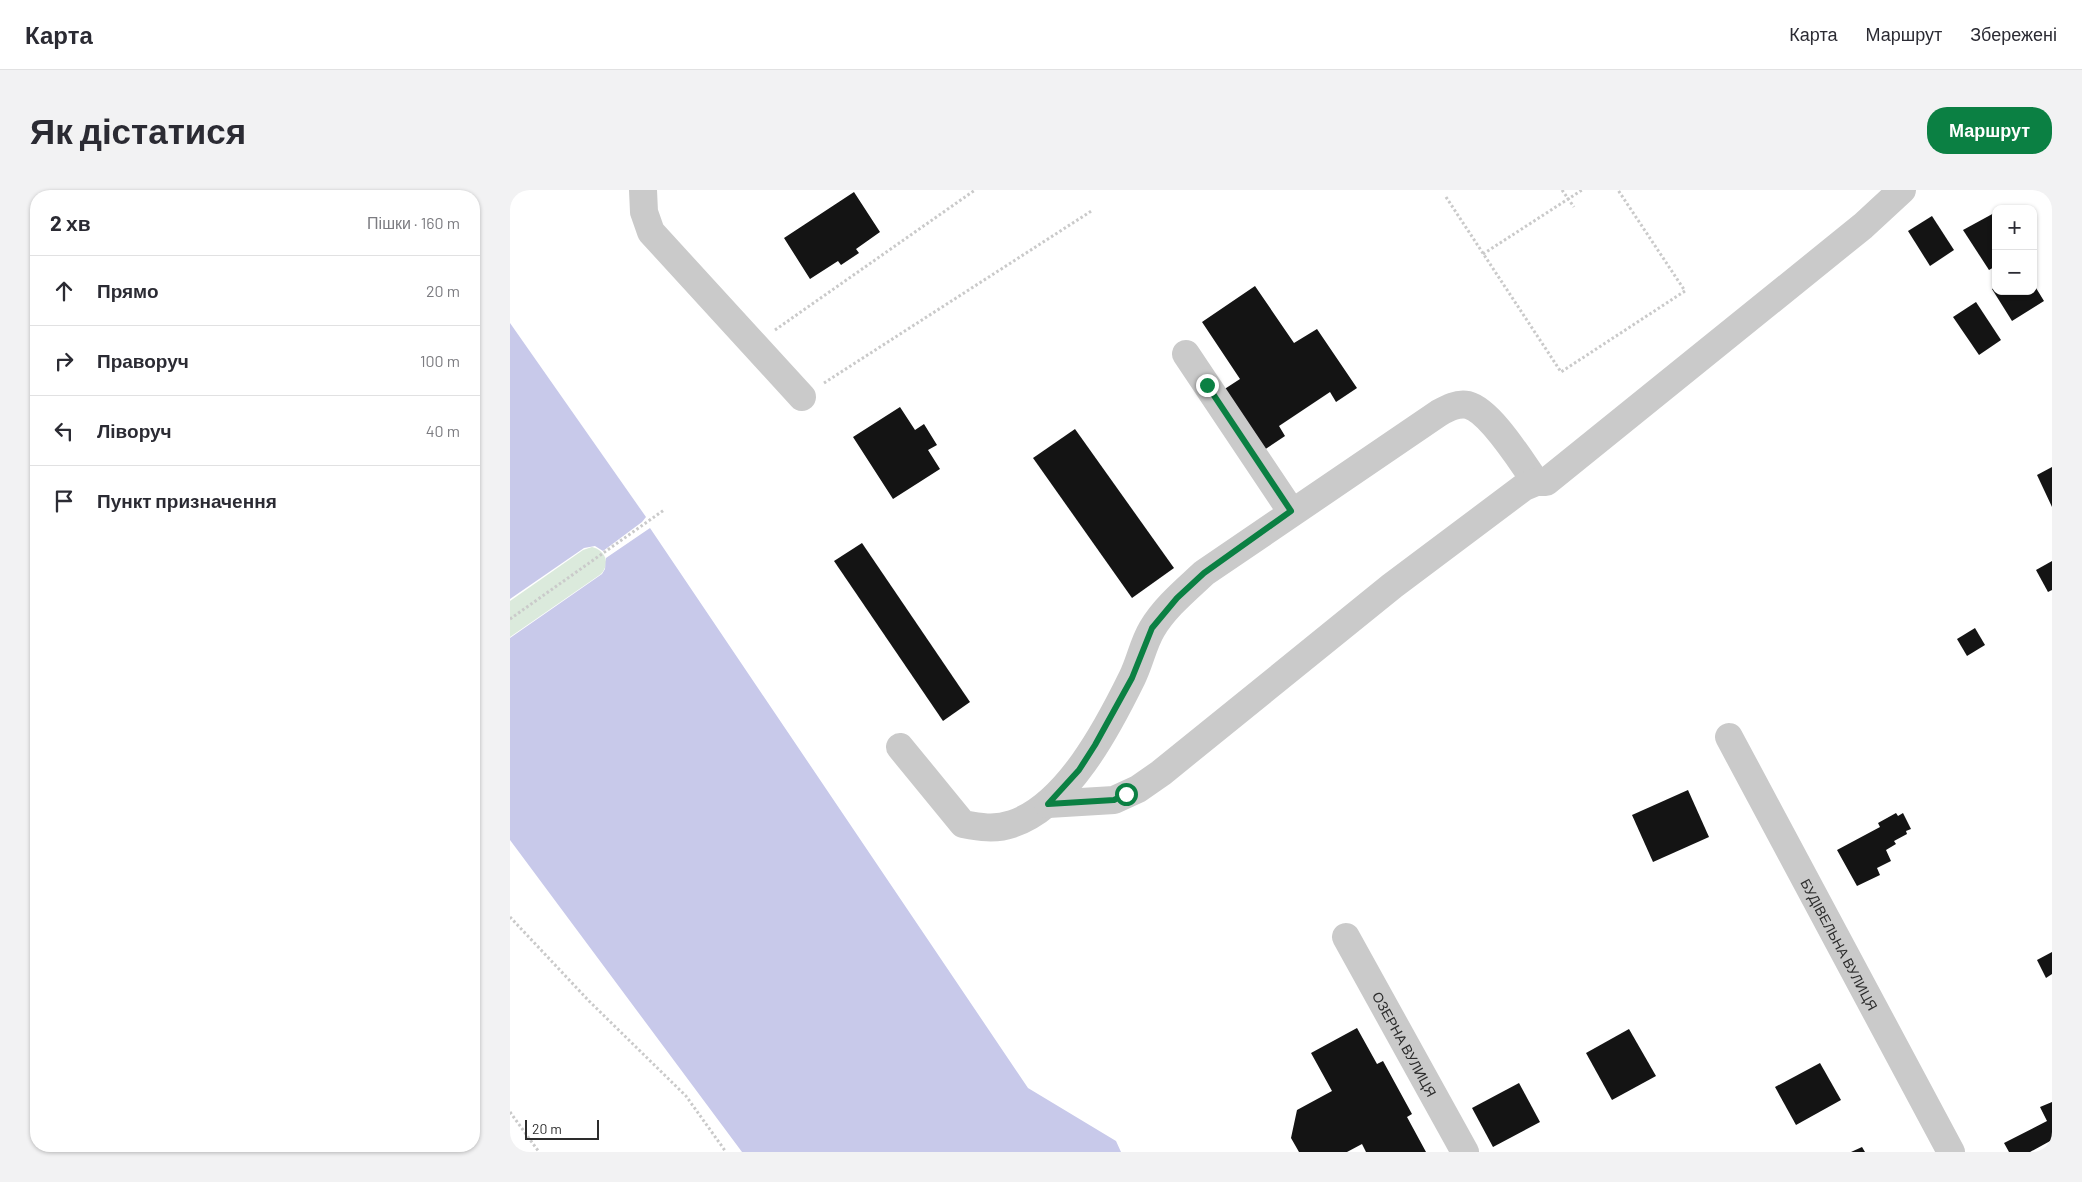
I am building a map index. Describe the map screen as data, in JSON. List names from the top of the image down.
{
  "streets": {
    "street": ["БУДІВЕЛЬНА ВУЛИЦЯ", "ОЗЕРНА ВУЛИЦЯ"]
  },
  "scale_bar": "20 m",
  "page": {
    "header": "Карта",
    "nav": ["Карта", "Маршрут", "Збережені"],
    "buttons": "Маршрут",
    "title": "Як дістатися",
    "heading": ["2 хв", "Пішки · 160 m"],
    "map_buttons": ["+", "−"],
    "list": [
      ["Прямо", "20 m"],
      ["Праворуч", "100 m"],
      ["Ліворуч", "40 m"],
      "Пункт призначення"
    ],
    "scale": "20 m"
  }
}
